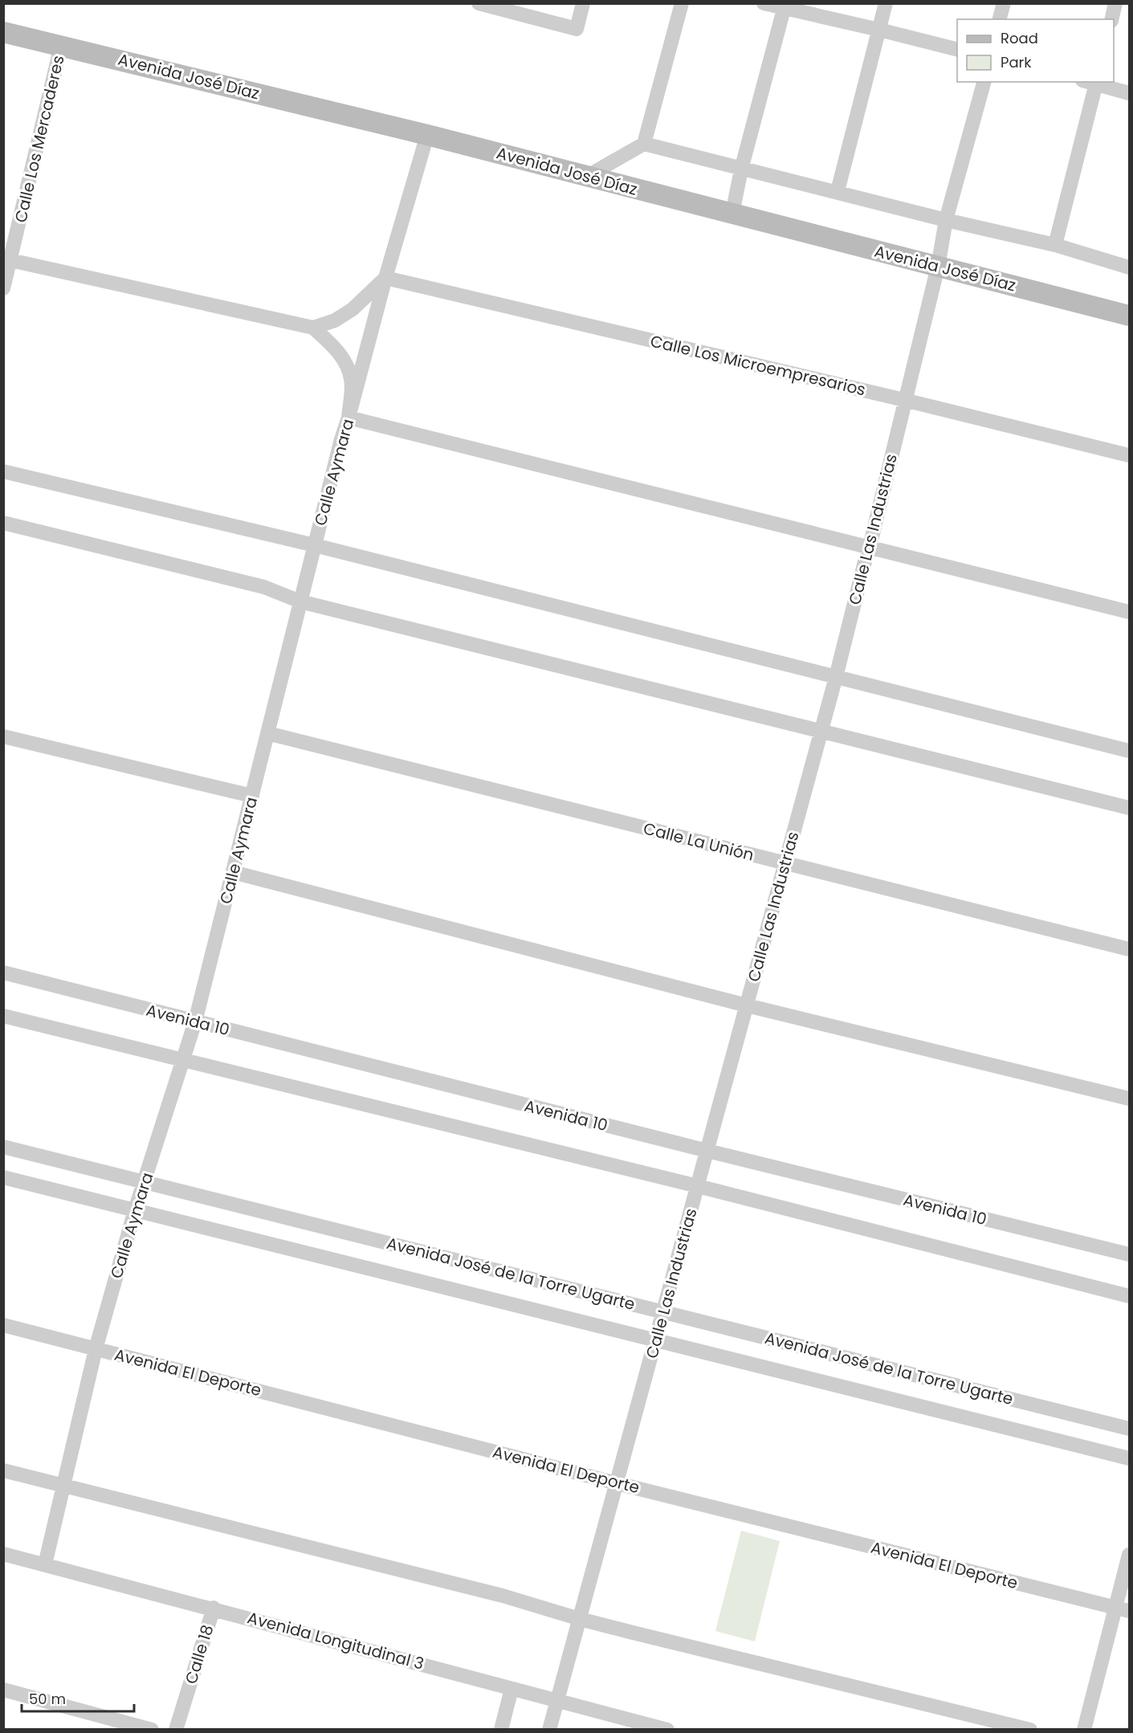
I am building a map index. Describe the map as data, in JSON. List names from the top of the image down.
{
  "streets": {
    "street": [
      "Avenida José Díaz",
      "Calle Los Mercaderes",
      "Calle Los Microempresarios",
      "Calle Aymara",
      "Calle Las Industrias",
      "Calle La Unión",
      "Avenida 10",
      "Avenida José de la Torre Ugarte",
      "Avenida El Deporte",
      "Avenida Longitudinal 3",
      "Calle 18"
    ]
  },
  "crossings": [
    ["Avenida José Díaz", "Calle Los Mercaderes"],
    ["Avenida José Díaz", "Calle Aymara"],
    ["Avenida José Díaz", "Calle Las Industrias"],
    ["Calle Los Microempresarios", "Calle Aymara"],
    ["Calle Los Microempresarios", "Calle Las Industrias"],
    ["Calle Aymara", "Calle La Unión"],
    ["Calle Aymara", "Avenida 10"],
    ["Calle Aymara", "Avenida José de la Torre Ugarte"],
    ["Calle Aymara", "Avenida El Deporte"],
    ["Calle Aymara", "Avenida Longitudinal 3"],
    ["Calle Las Industrias", "Calle La Unión"],
    ["Calle Las Industrias", "Avenida 10"],
    ["Calle Las Industrias", "Avenida José de la Torre Ugarte"],
    ["Calle Las Industrias", "Avenida El Deporte"],
    ["Calle Las Industrias", "Avenida Longitudinal 3"],
    ["Avenida Longitudinal 3", "Calle 18"]
  ],
  "legend": ["Road", "Park"],
  "scale_bar": "50 m"
}
